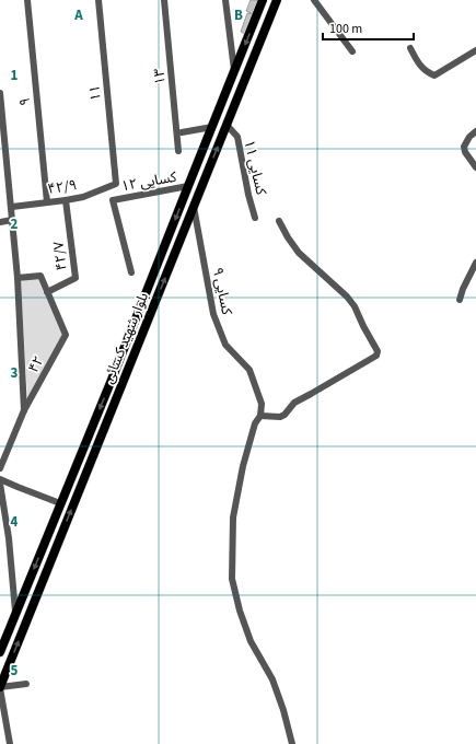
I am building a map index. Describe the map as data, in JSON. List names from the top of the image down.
{
  "streets": {
    "main road": ["بلوار شهید کسائی"],
    "street": [
      "۱۳",
      "۱۱",
      "۹",
      "۱۱ کسایی",
      "۱۲ کسایی",
      "۴۲/۹",
      "۴۲/۷",
      "۹ کسایی",
      "۴۲"
    ]
  },
  "crossings": [
    ["۱۱", "۴۲/۹"],
    ["۹", "۴۲/۹"],
    ["۱۱ کسایی", "بلوار شهید کسائی"],
    ["۱۲ کسایی", "بلوار شهید کسائی"],
    ["۴۲/۹", "۴۲/۷"],
    ["۴۲/۹", "۴۲"],
    ["۴۲/۷", "۴۲"],
    ["۹ کسایی", "بلوار شهید کسائی"]
  ],
  "scale_bar": "100 m",
  "grid": {
    "columns": ["A", "B"],
    "rows": [
      "1",
      "2",
      "3",
      "4",
      "5"
    ]
  }
}
